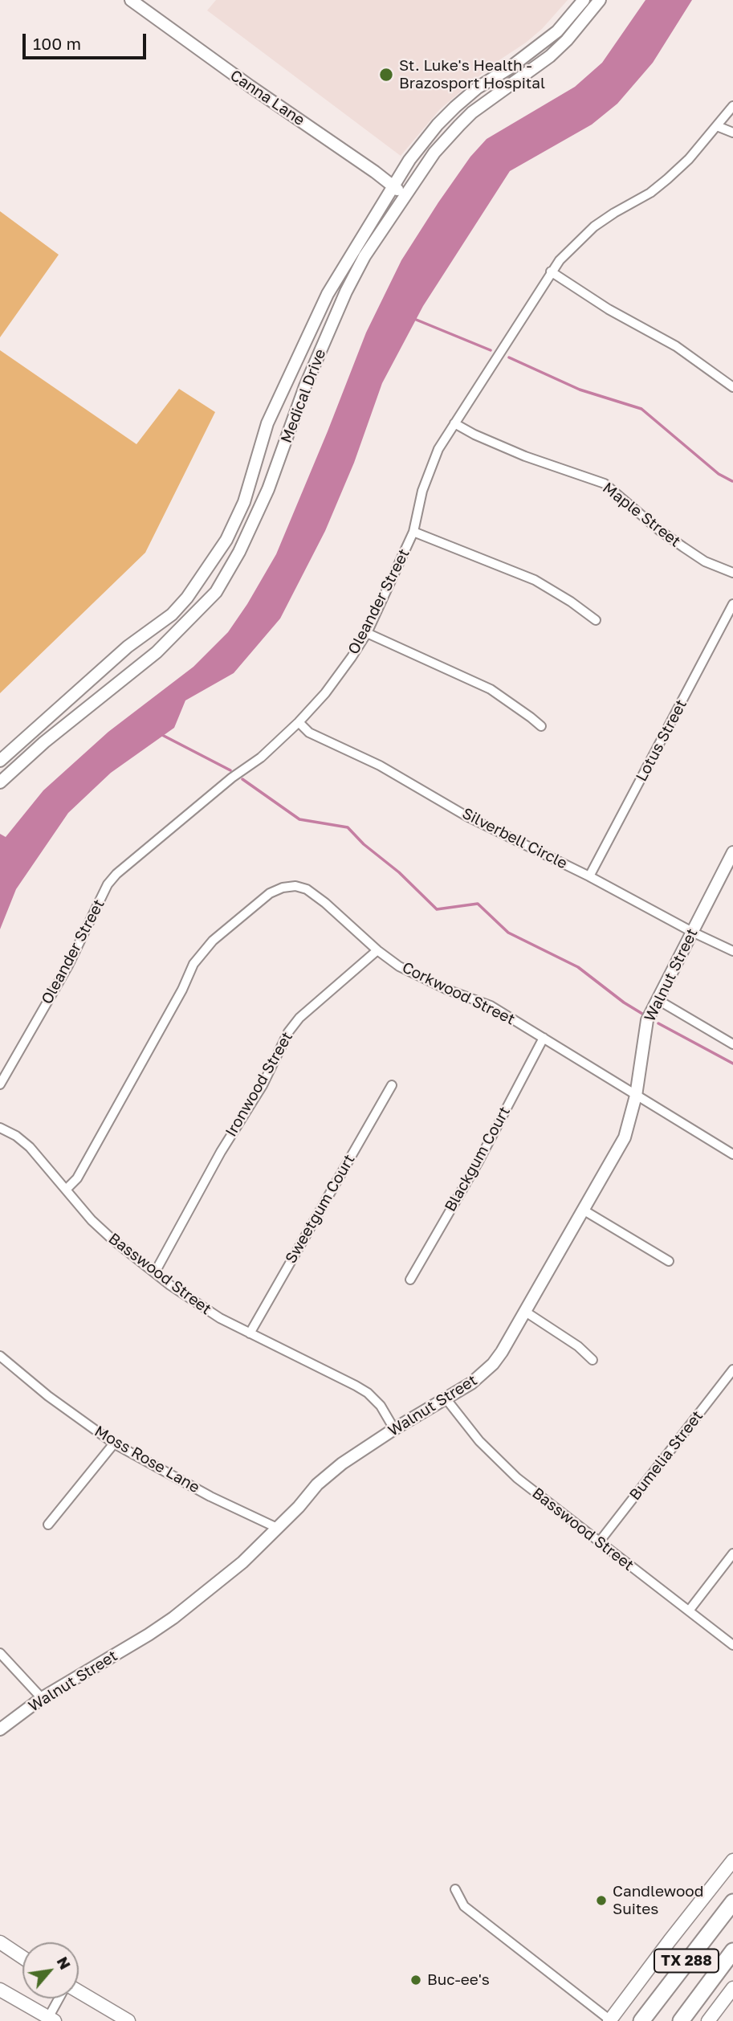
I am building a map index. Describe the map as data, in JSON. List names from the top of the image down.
{
  "streets": {
    "highway": ["TX 288"],
    "street": [
      "Canna Lane",
      "Medical Drive",
      "Maple Street",
      "Oleander Street",
      "Lotus Street",
      "Silverbell Circle",
      "Walnut Street",
      "Corkwood Street",
      "Ironwood Street",
      "Blackgum Court",
      "Sweetgum Court",
      "Basswood Street",
      "Bumelia Street",
      "Moss Rose Lane"
    ]
  },
  "crossings": [
    ["Canna Lane", "Medical Drive"],
    ["Maple Street", "Oleander Street"],
    ["Oleander Street", "Silverbell Circle"],
    ["Lotus Street", "Silverbell Circle"],
    ["Silverbell Circle", "Walnut Street"],
    ["Walnut Street", "Corkwood Street"],
    ["Walnut Street", "Basswood Street"],
    ["Walnut Street", "Moss Rose Lane"],
    ["Corkwood Street", "Ironwood Street"],
    ["Corkwood Street", "Blackgum Court"],
    ["Corkwood Street", "Basswood Street"],
    ["Ironwood Street", "Basswood Street"],
    ["Sweetgum Court", "Basswood Street"],
    ["Basswood Street", "Bumelia Street"]
  ],
  "places": ["St. Luke's Health - Brazosport Hospital", "Candlewood Suites", "Buc-ee's"],
  "scale_bar": "100 m",
  "north": "top right"
}
